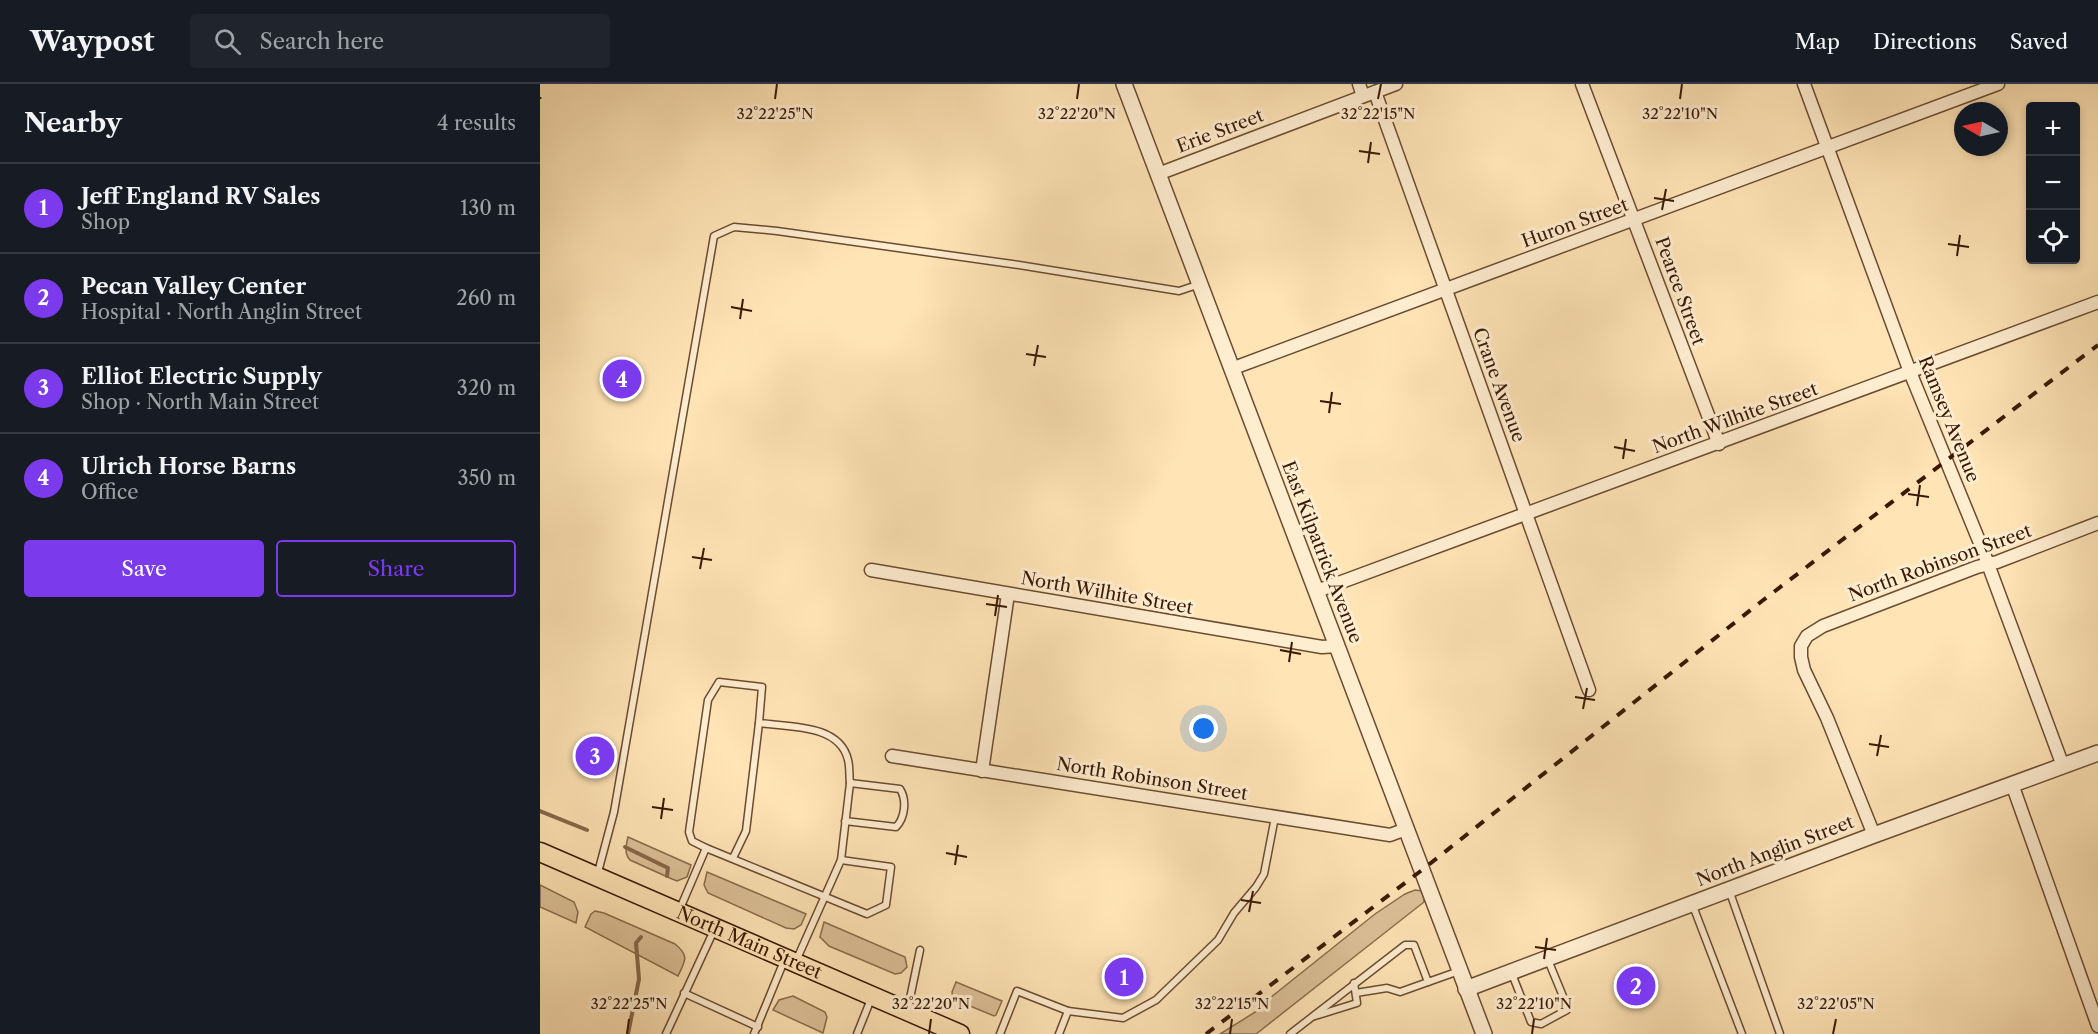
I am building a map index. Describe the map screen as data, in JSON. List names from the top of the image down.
{
  "streets": {
    "main road": ["North Main Street"],
    "street": [
      "Erie Street",
      "Huron Street",
      "Pearce Street",
      "Crane Avenue",
      "North Wilhite Street",
      "Ramsey Avenue",
      "East Kilpatrick Avenue",
      "North Robinson Street",
      "North Anglin Street"
    ]
  },
  "crossings": [
    ["Erie Street", "Crane Avenue"],
    ["Erie Street", "East Kilpatrick Avenue"],
    ["Huron Street", "Pearce Street"],
    ["Huron Street", "Crane Avenue"],
    ["Huron Street", "Ramsey Avenue"],
    ["Huron Street", "East Kilpatrick Avenue"],
    ["Pearce Street", "North Wilhite Street"],
    ["Crane Avenue", "North Wilhite Street"],
    ["North Wilhite Street", "Ramsey Avenue"],
    ["North Wilhite Street", "East Kilpatrick Avenue"],
    ["Ramsey Avenue", "North Robinson Street"],
    ["Ramsey Avenue", "North Anglin Street"],
    ["East Kilpatrick Avenue", "North Robinson Street"],
    ["East Kilpatrick Avenue", "North Anglin Street"],
    ["North Robinson Street", "North Anglin Street"]
  ],
  "north": "left",
  "page": {
    "header": "Waypost",
    "search": "Search here",
    "nav": ["Map", "Directions", "Saved"],
    "heading": ["Nearby", "4 results"],
    "map_buttons": ["+", "−"],
    "list": [
      {
        "mark": "1",
        "name": "Jeff England RV Sales",
        "note": "Shop",
        "value": "130 m"
      },
      {
        "mark": "2",
        "name": "Pecan Valley Center",
        "note": "Hospital · North Anglin Street",
        "value": "260 m"
      },
      {
        "mark": "3",
        "name": "Elliot Electric Supply",
        "note": "Shop · North Main Street",
        "value": "320 m"
      },
      {
        "mark": "4",
        "name": "Ulrich Horse Barns",
        "note": "Office",
        "value": "350 m"
      }
    ],
    "pins": [
      "4",
      "3",
      "1",
      "2"
    ],
    "buttons": ["Save", "Share"]
  },
  "coordinates": [
    "32°22'25\"N",
    "32°22'20\"N",
    "32°22'15\"N",
    "32°22'10\"N",
    "32°22'05\"N"
  ]
}
